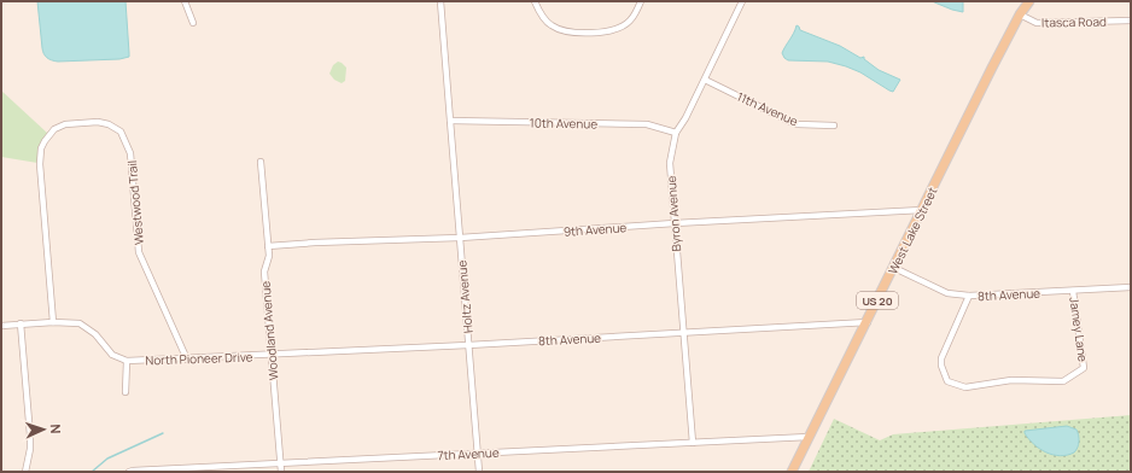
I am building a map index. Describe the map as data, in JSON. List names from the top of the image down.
{
  "streets": {
    "main road": ["West Lake Street", "US 20"],
    "street": [
      "Itasca Road",
      "11th Avenue",
      "10th Avenue",
      "Westwood Trail",
      "Byron Avenue",
      "9th Avenue",
      "8th Avenue",
      "Holtz Avenue",
      "Jamey Lane",
      "Woodland Avenue",
      "North Pioneer Drive",
      "7th Avenue"
    ]
  },
  "crossings": [
    ["Itasca Road", "West Lake Street"],
    ["11th Avenue", "Byron Avenue"],
    ["10th Avenue", "Byron Avenue"],
    ["10th Avenue", "Holtz Avenue"],
    ["Westwood Trail", "North Pioneer Drive"],
    ["Byron Avenue", "9th Avenue"],
    ["Byron Avenue", "8th Avenue"],
    ["Byron Avenue", "7th Avenue"],
    ["9th Avenue", "West Lake Street"],
    ["9th Avenue", "Holtz Avenue"],
    ["9th Avenue", "Woodland Avenue"],
    ["West Lake Street", "8th Avenue"],
    ["West Lake Street", "7th Avenue"],
    ["8th Avenue", "Holtz Avenue"],
    ["8th Avenue", "Jamey Lane"],
    ["8th Avenue", "Woodland Avenue"],
    ["8th Avenue", "North Pioneer Drive"],
    ["Holtz Avenue", "7th Avenue"],
    ["Woodland Avenue", "North Pioneer Drive"],
    ["Woodland Avenue", "7th Avenue"]
  ],
  "north": "right"
}
